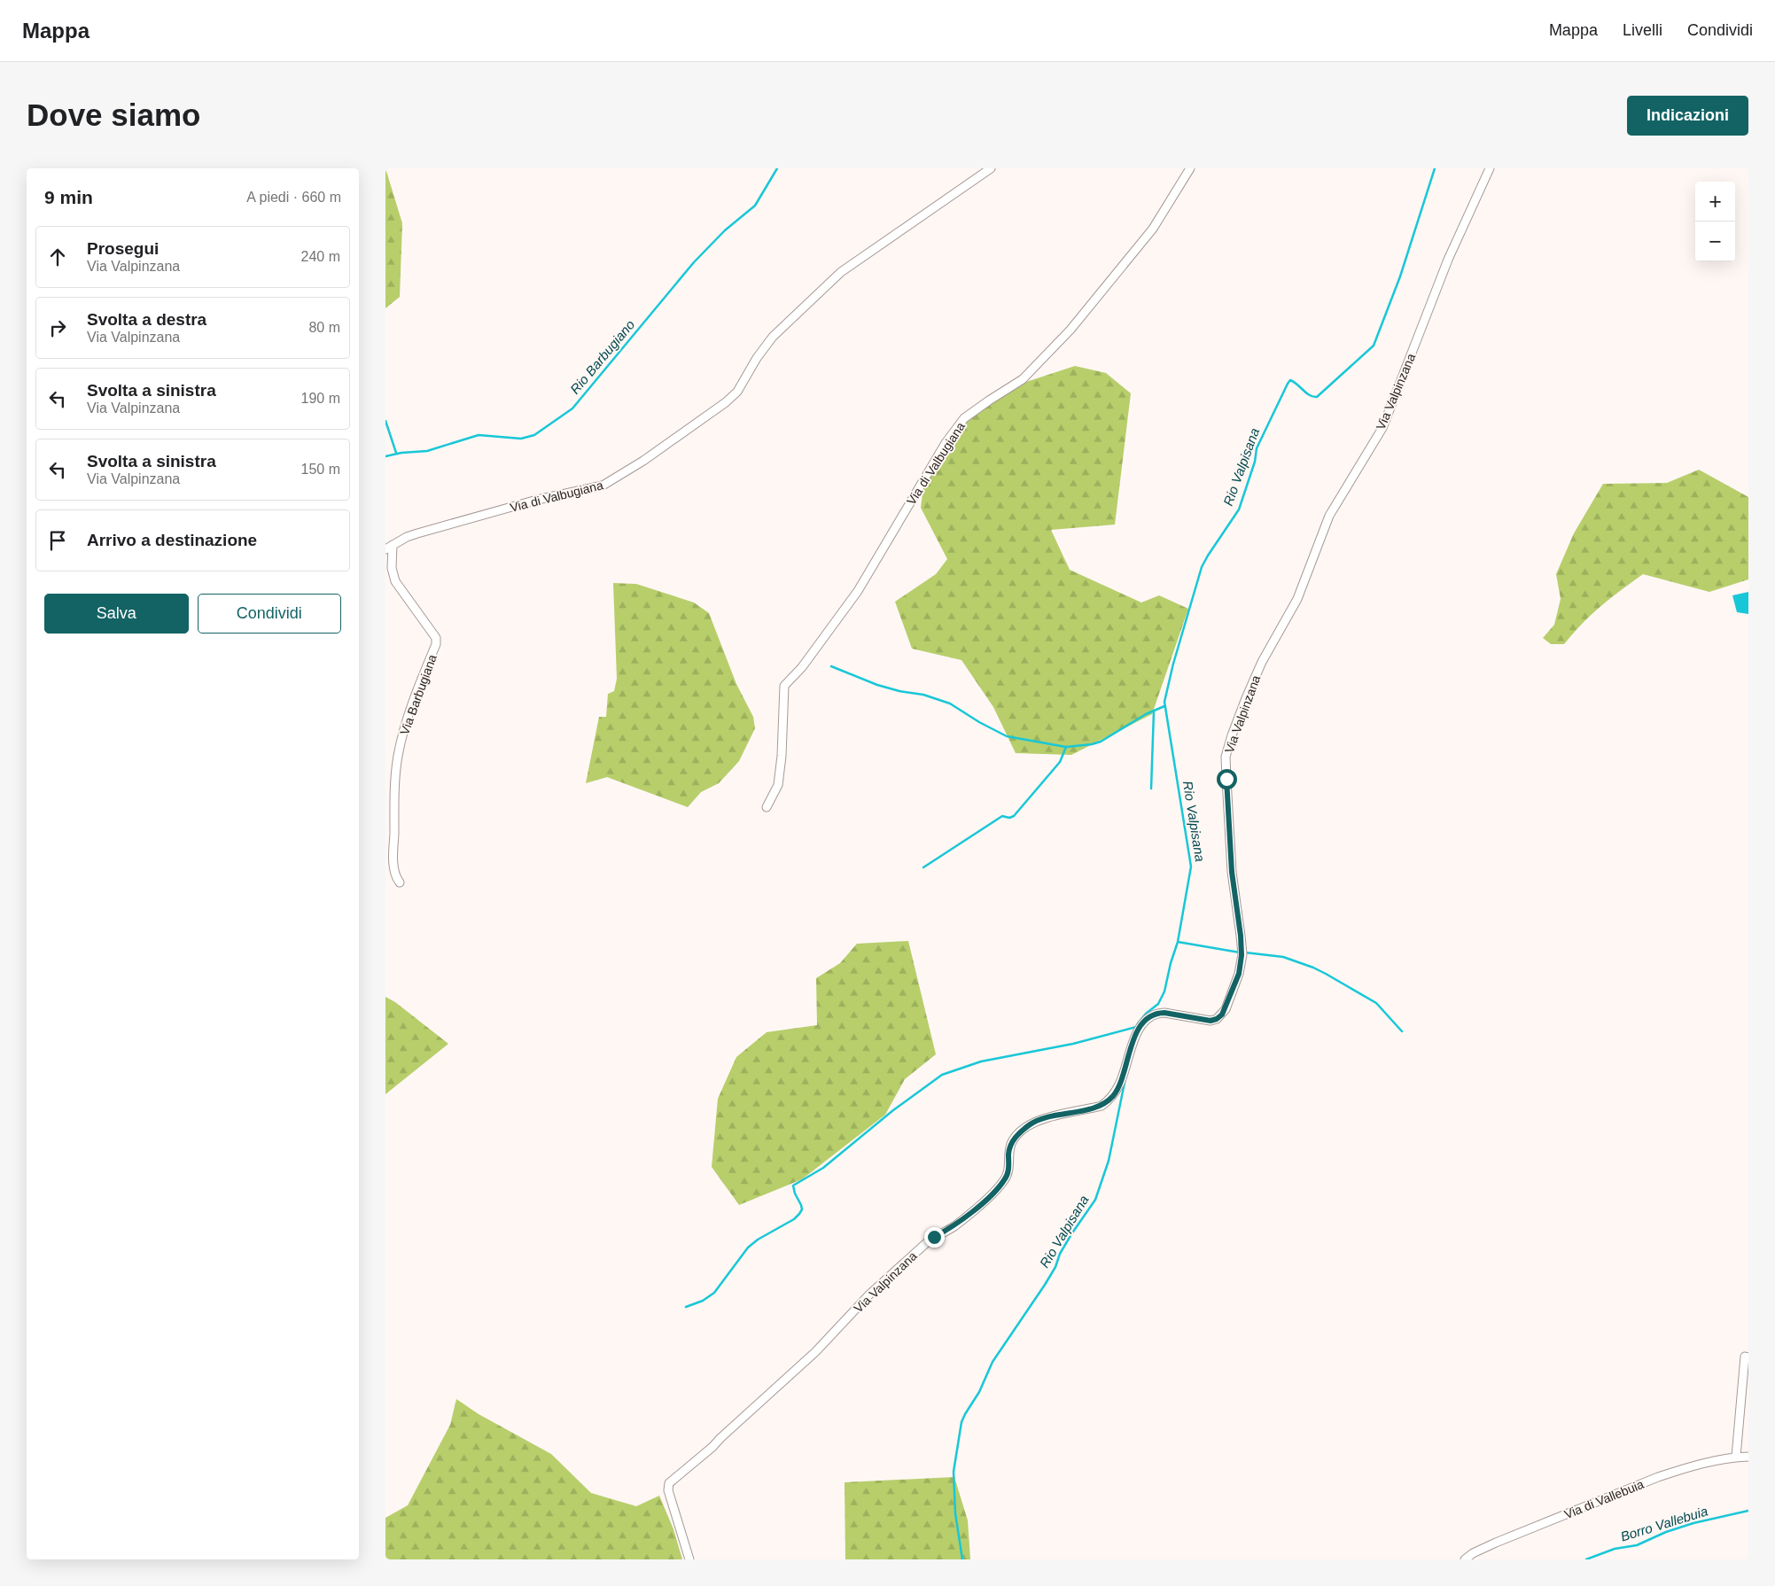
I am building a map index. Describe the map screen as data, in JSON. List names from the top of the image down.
{
  "streets": {
    "street": [
      "Via Valpinzana",
      "Via di Valbugiana",
      "Via Barbugiana",
      "Via di Vallebuia"
    ]
  },
  "crossings": [
    ["Via di Valbugiana", "Via Barbugiana"]
  ],
  "water": ["Rio Barbugiano", "Rio Valpisana", "Borro Vallebuia"],
  "page": {
    "header": "Mappa",
    "nav": ["Mappa", "Livelli", "Condividi"],
    "buttons": [
      "Indicazioni",
      ["Salva", "Condividi"]
    ],
    "title": "Dove siamo",
    "heading": ["9 min", "A piedi · 660 m"],
    "map_buttons": ["+", "−"],
    "list": [
      ["Prosegui", "Via Valpinzana", "240 m"],
      ["Svolta a destra", "Via Valpinzana", "80 m"],
      ["Svolta a sinistra", "Via Valpinzana", "190 m"],
      ["Svolta a sinistra", "Via Valpinzana", "150 m"],
      "Arrivo a destinazione"
    ]
  }
}
